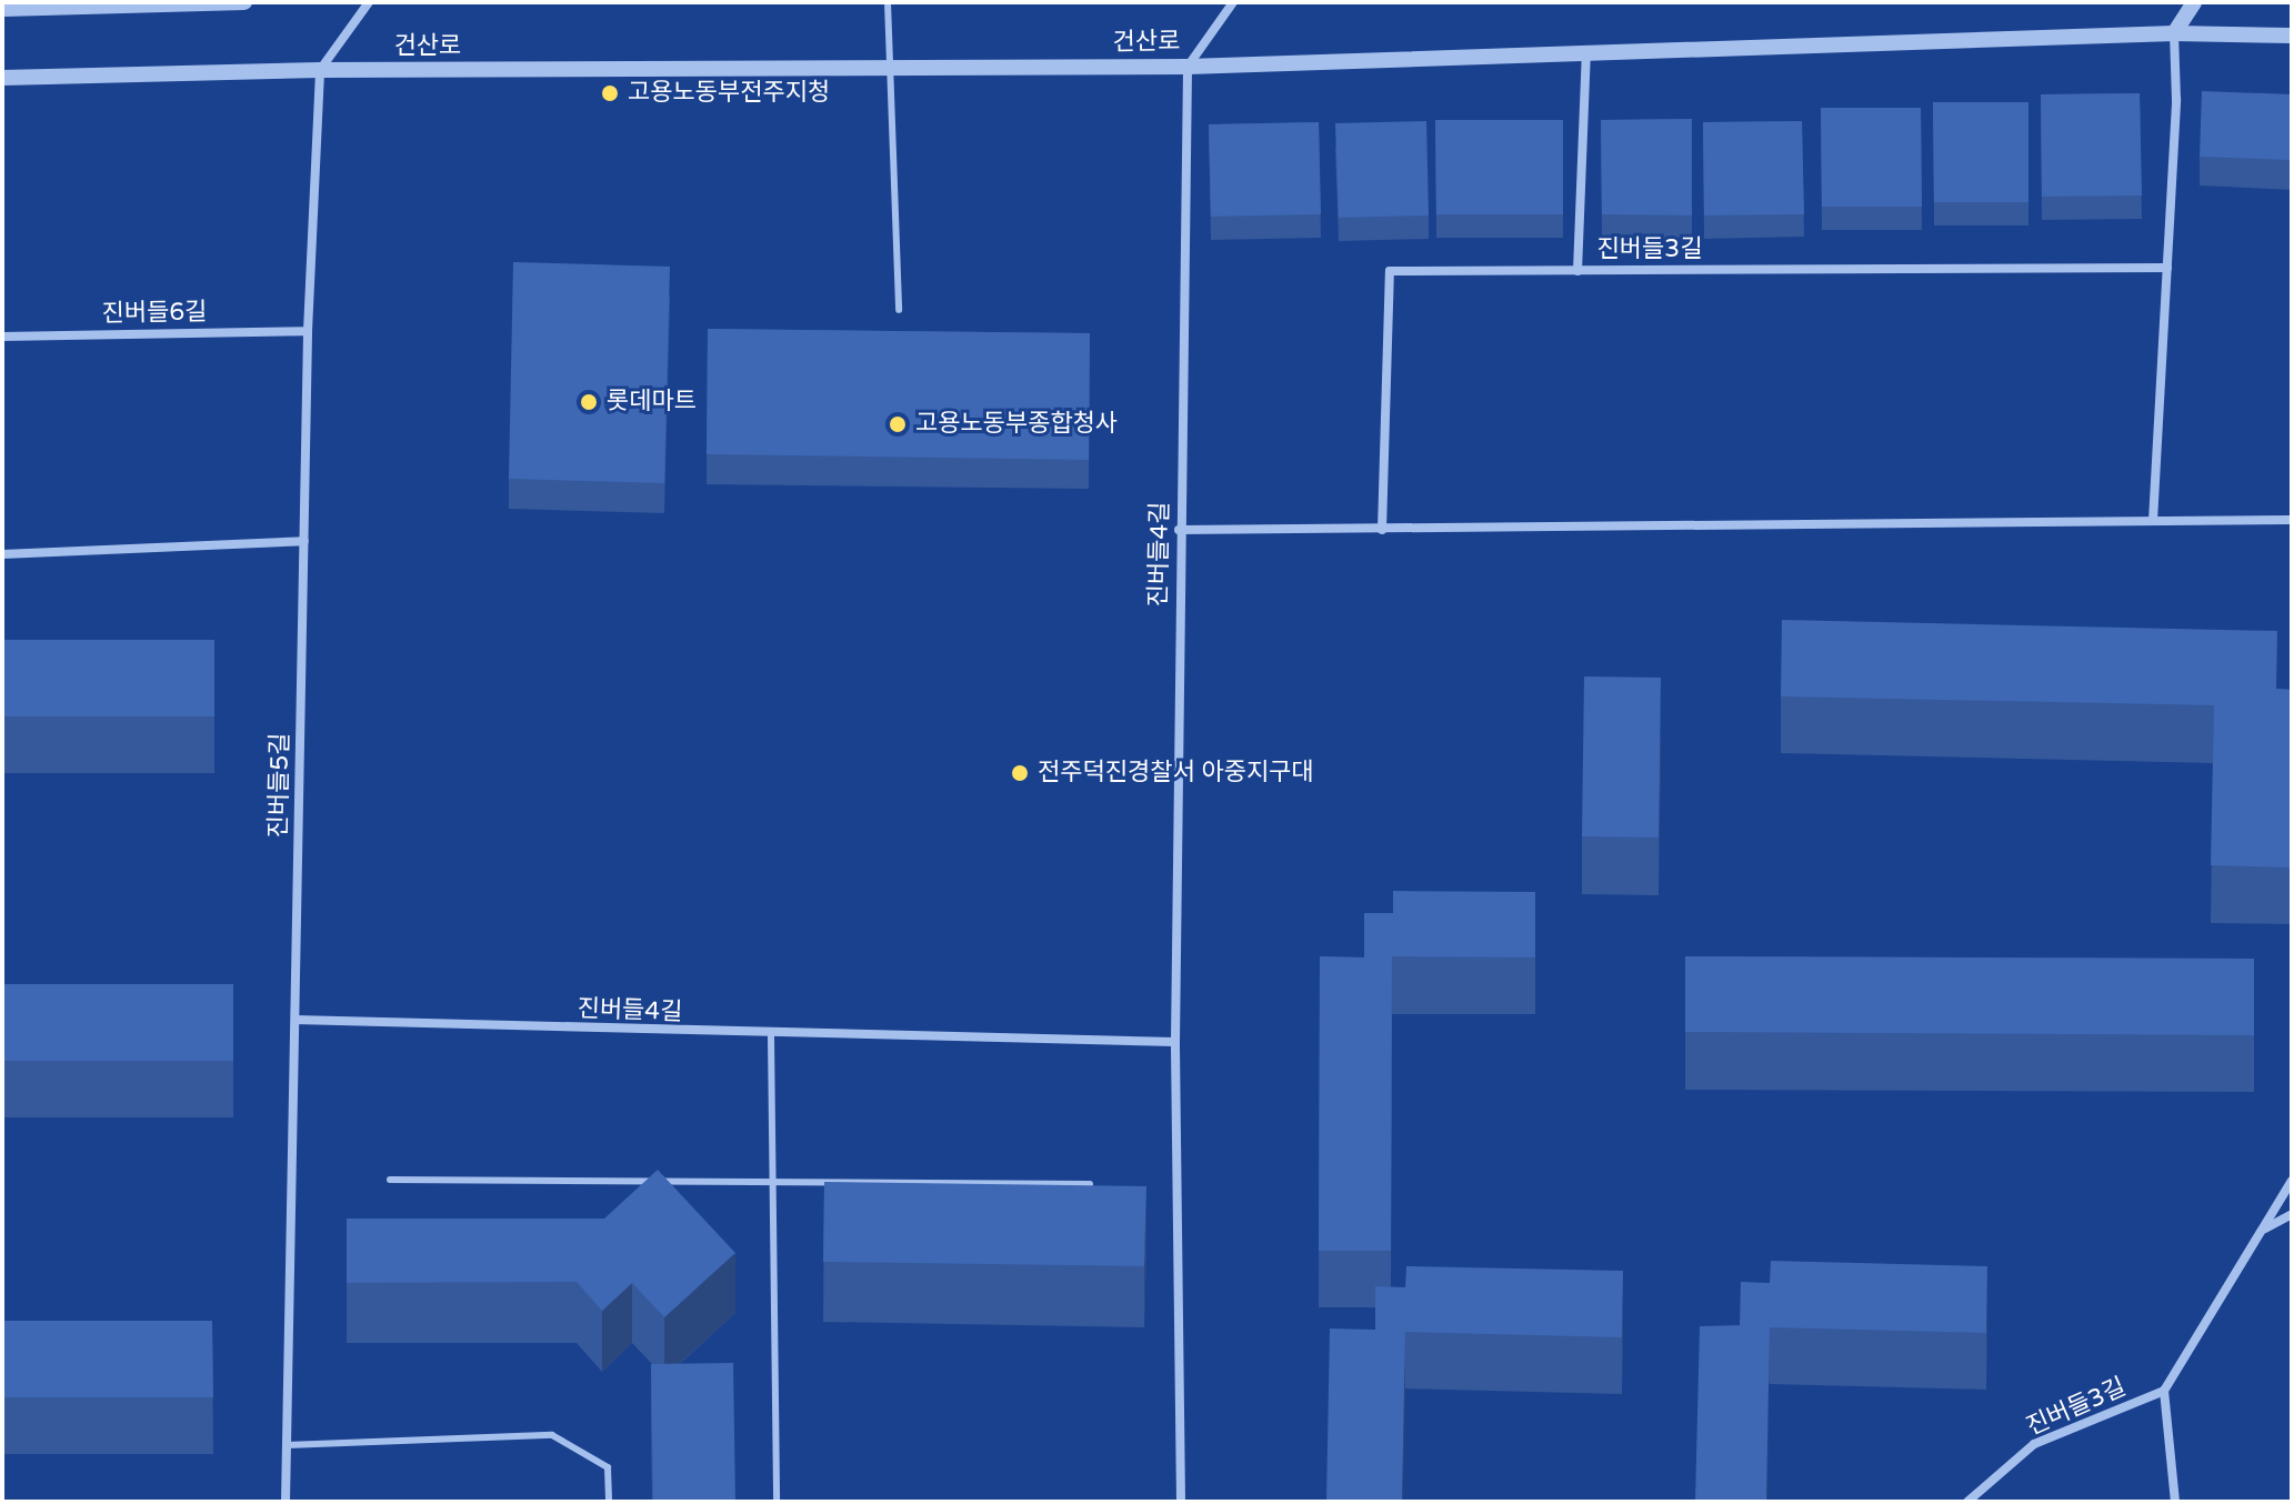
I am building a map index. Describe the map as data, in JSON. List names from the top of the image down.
{
  "streets": {
    "street": [
      "건산로",
      "진버들3길",
      "진버들6길",
      "진버들4길",
      "진버들5길"
    ]
  },
  "crossings": [
    ["건산로", "진버들4길"],
    ["건산로", "진버들5길"],
    ["진버들6길", "진버들5길"],
    ["진버들4길", "진버들5길"]
  ],
  "places": [
    "고용노동부전주지청",
    "롯데마트",
    "고용노동부종합청사",
    "전주덕진경찰서 아중지구대"
  ]
}
